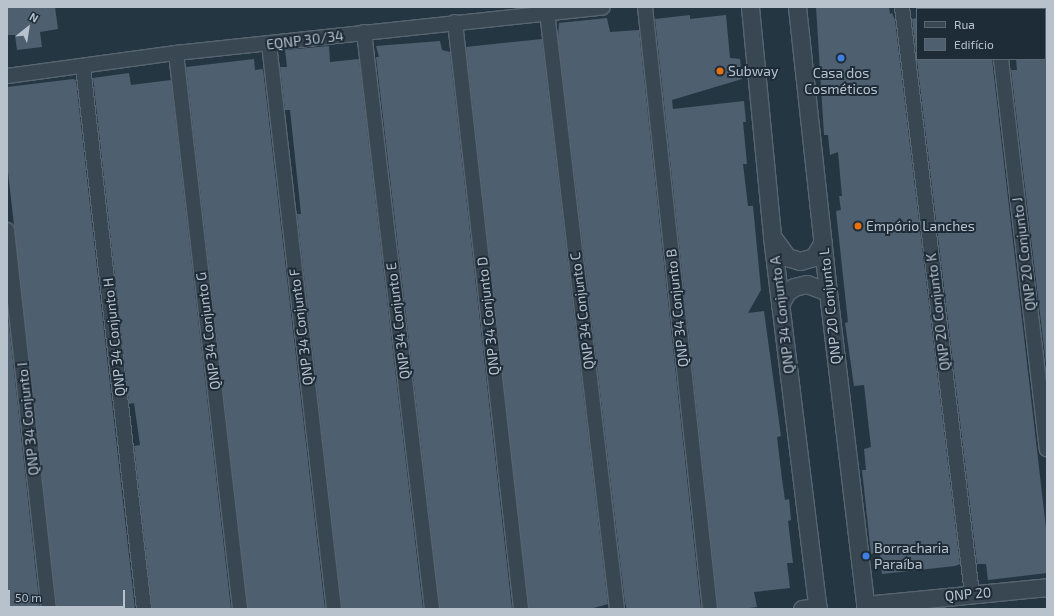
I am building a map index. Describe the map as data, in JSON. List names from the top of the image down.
{
  "streets": {
    "street": [
      "EQNP 30/34",
      "QNP 20 Conjunto J",
      "QNP 20 Conjunto L",
      "QNP 34 Conjunto B",
      "QNP 34 Conjunto C",
      "QNP 20 Conjunto K",
      "QNP 34 Conjunto A",
      "QNP 34 Conjunto D",
      "QNP 34 Conjunto E",
      "QNP 34 Conjunto F",
      "QNP 34 Conjunto G",
      "QNP 34 Conjunto H",
      "QNP 34 Conjunto I",
      "QNP 20"
    ]
  },
  "crossings": [
    ["EQNP 30/34", "QNP 34 Conjunto C"],
    ["EQNP 30/34", "QNP 34 Conjunto D"],
    ["EQNP 30/34", "QNP 34 Conjunto E"],
    ["EQNP 30/34", "QNP 34 Conjunto F"],
    ["EQNP 30/34", "QNP 34 Conjunto G"],
    ["EQNP 30/34", "QNP 34 Conjunto H"],
    ["QNP 20 Conjunto L", "QNP 20"],
    ["QNP 20 Conjunto K", "QNP 20"]
  ],
  "places": [
    "Casa dos Cosméticos",
    "Subway",
    "Empório Lanches",
    "Borracharia Paraíba"
  ],
  "legend": ["Rua", "Edifício"],
  "scale_bar": "50 m",
  "north": "top right"
}
